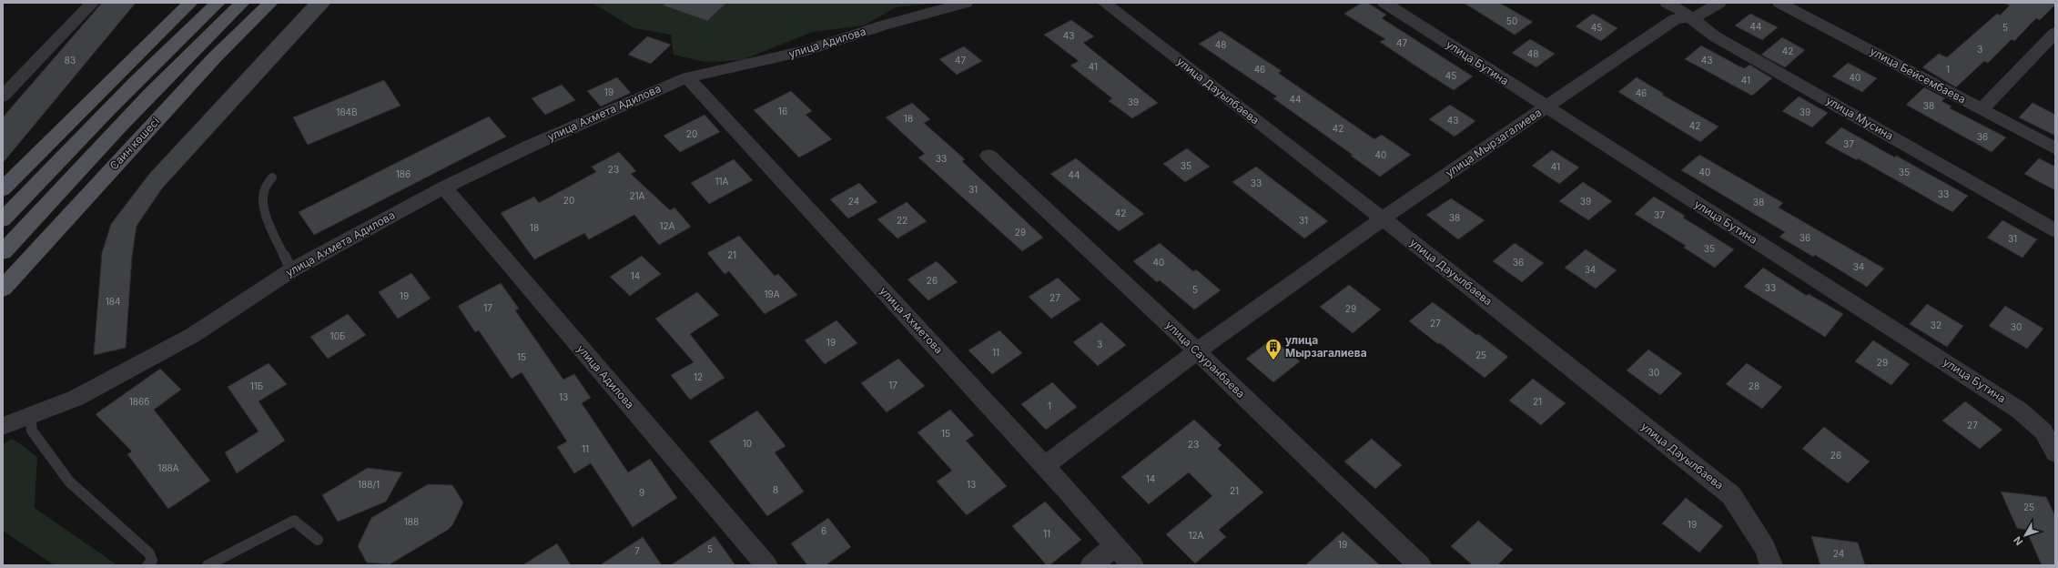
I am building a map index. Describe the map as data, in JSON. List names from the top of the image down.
{
  "streets": {
    "main road": ["Саин көшесі"],
    "street": [
      "улица Адилова",
      "улица Бутина",
      "улица Бейсембаева",
      "улица Дауылбаева",
      "улица Ахмета Адилова",
      "улица Мусина",
      "улица Мырзагалиева",
      "улица Ахметова",
      "улица Сауранбаева"
    ]
  },
  "crossings": [
    ["улица Адилова", "улица Ахмета Адилова"],
    ["улица Адилова", "улица Ахметова"],
    ["улица Бутина", "улица Мырзагалиева"],
    ["улица Дауылбаева", "улица Мырзагалиева"],
    ["улица Ахмета Адилова", "улица Ахметова"],
    ["улица Мусина", "улица Мырзагалиева"],
    ["улица Мырзагалиева", "улица Ахметова"],
    ["улица Мырзагалиева", "улица Сауранбаева"]
  ],
  "places": {
    "building": ["улица Мырзагалиева"]
  },
  "house_numbers": [
    "50",
    "44",
    "45",
    "5",
    "43",
    "47",
    "48",
    "3",
    "42",
    "48",
    "83",
    "47",
    "43",
    "41",
    "46",
    "1",
    "45",
    "40",
    "41",
    "19",
    "46",
    "44",
    "39",
    "38",
    "16",
    "184В",
    "39",
    "18",
    "43",
    "42",
    "42",
    "20",
    "36",
    "37",
    "40",
    "33",
    "35",
    "41",
    "23",
    "40",
    "35",
    "186",
    "44",
    "11А",
    "33",
    "31",
    "33",
    "21А",
    "20",
    "24",
    "39",
    "38",
    "42",
    "37",
    "38",
    "22",
    "31",
    "12А",
    "18",
    "29",
    "36",
    "31",
    "35",
    "21",
    "40",
    "36",
    "34",
    "34",
    "14",
    "26",
    "33",
    "5",
    "19А",
    "19",
    "27",
    "184",
    "17",
    "29",
    "27",
    "32",
    "30",
    "10Б",
    "19",
    "3",
    "11",
    "25",
    "15",
    "29",
    "30",
    "12",
    "17",
    "11Б",
    "28",
    "13",
    "186б",
    "21",
    "1",
    "27",
    "15",
    "10",
    "23",
    "11",
    "26",
    "188А",
    "14",
    "188/1",
    "13",
    "8",
    "21",
    "9",
    "25",
    "188",
    "19",
    "6",
    "11",
    "12А",
    "19",
    "5",
    "7",
    "24"
  ],
  "north": "bottom left"
}
